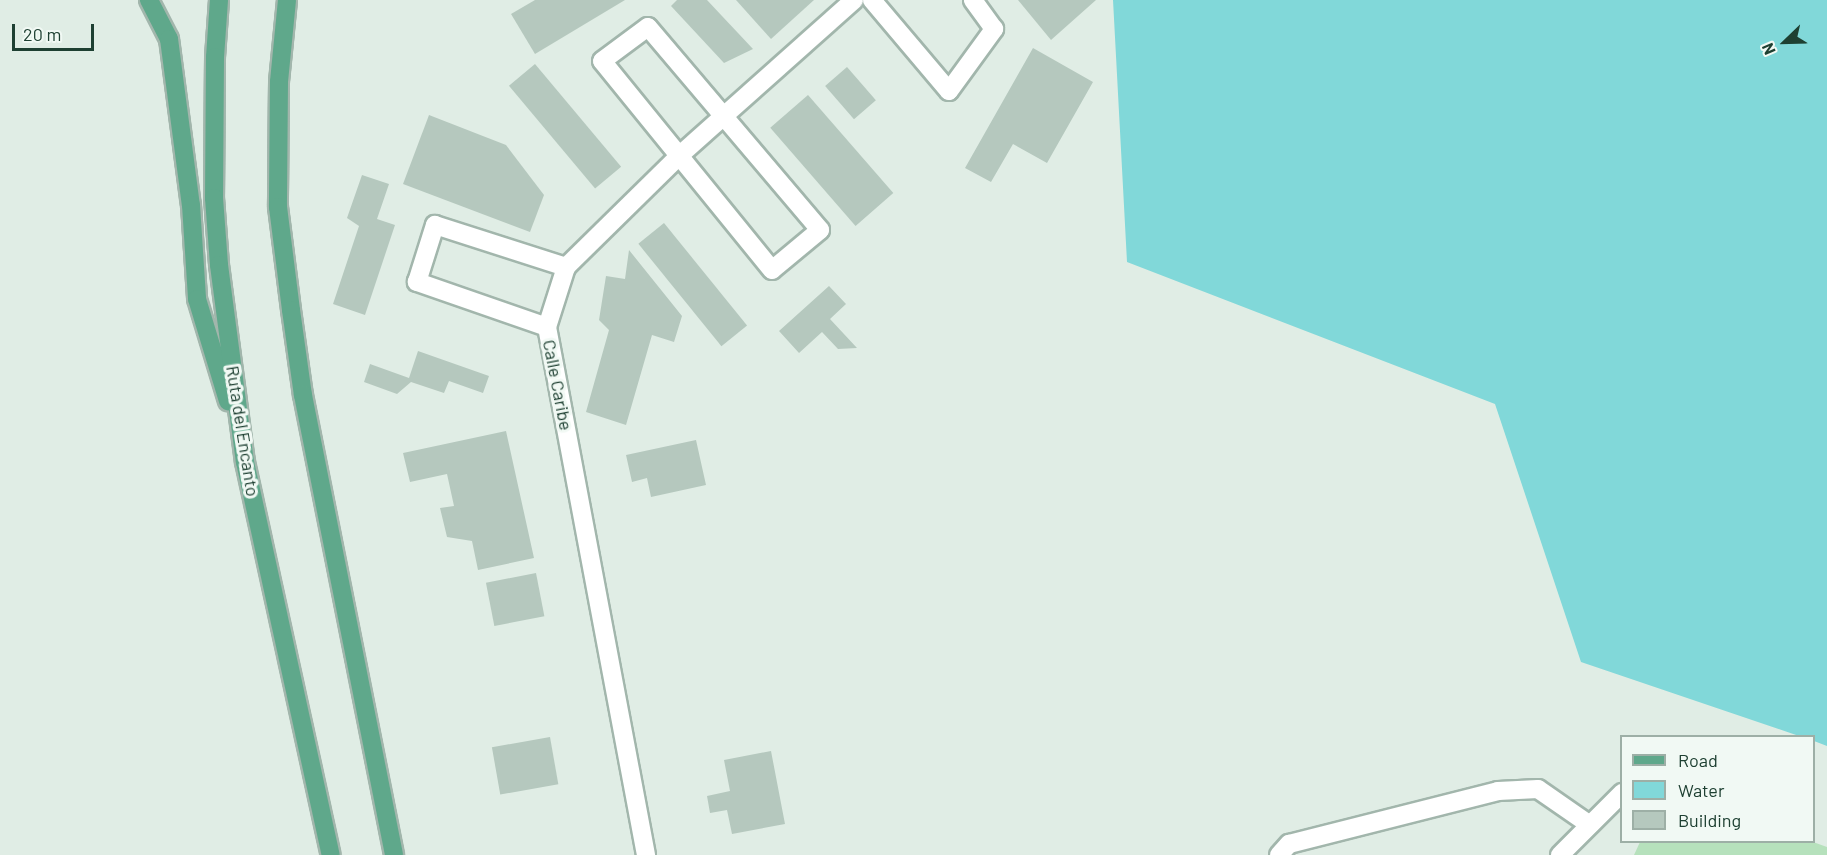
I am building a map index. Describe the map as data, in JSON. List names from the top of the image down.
{
  "streets": {
    "main road": ["Ruta del Encanto"],
    "street": ["Calle Caribe"]
  },
  "legend": ["Road", "Water", "Building"],
  "scale_bar": "20 m",
  "north": "bottom left"
}
